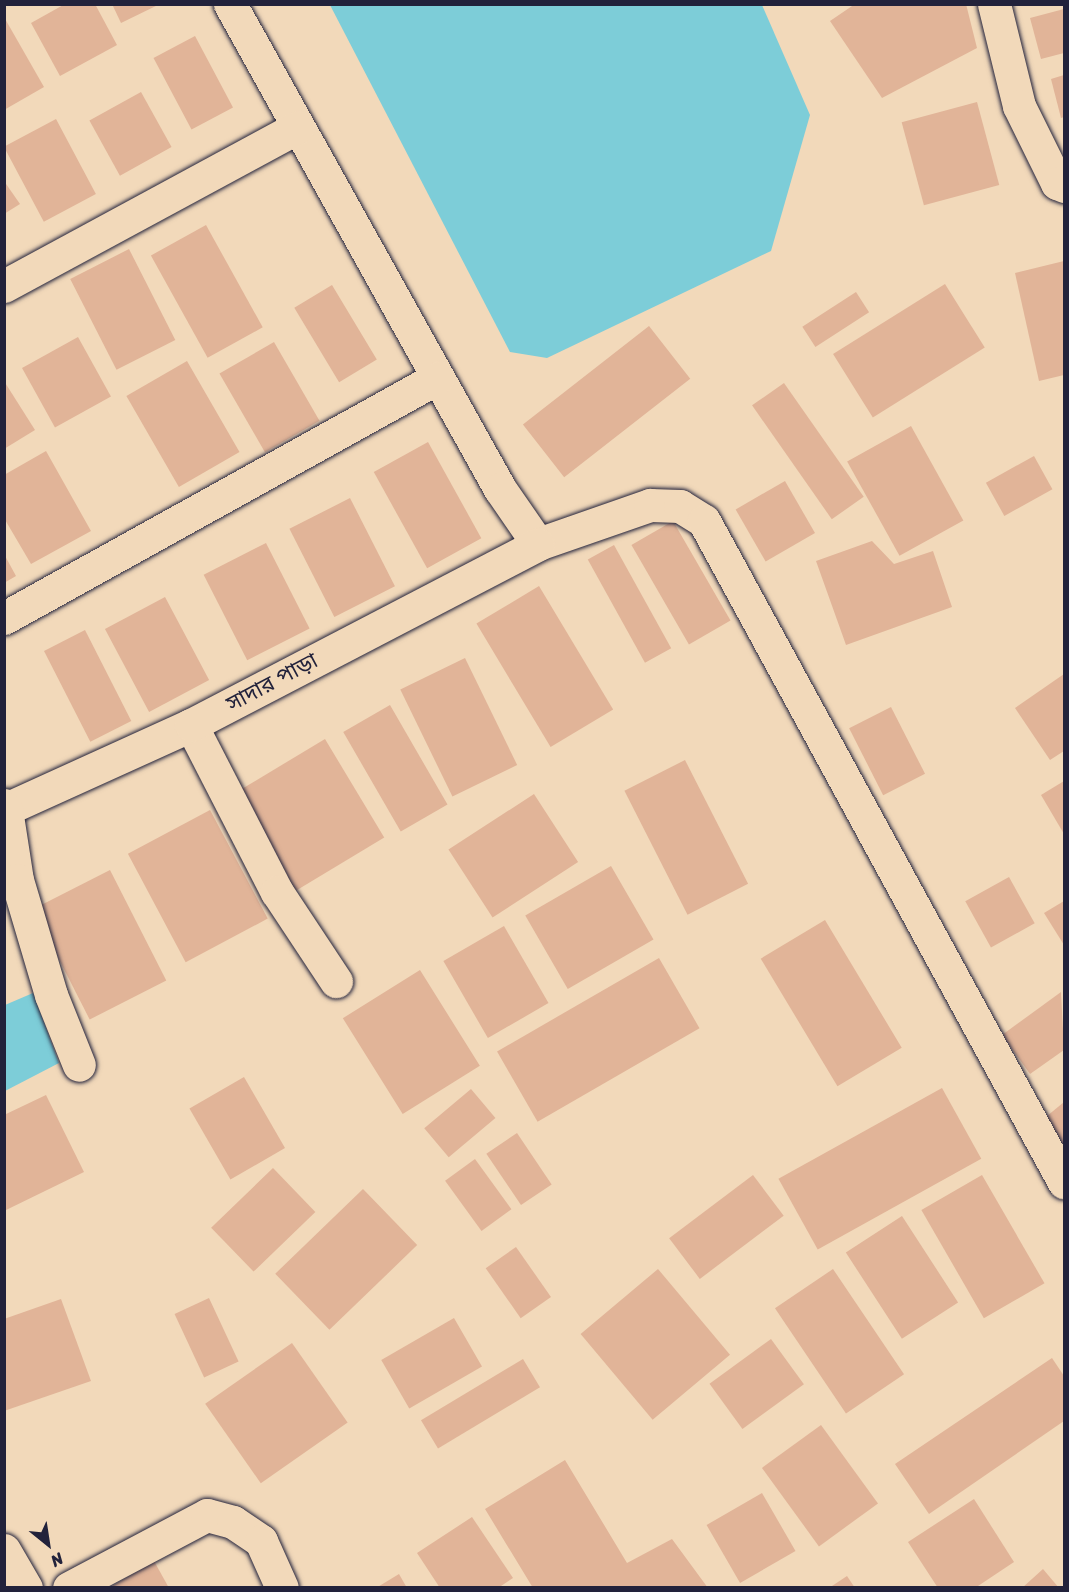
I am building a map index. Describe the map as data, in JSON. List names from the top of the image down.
{
  "streets": {
    "street": ["সাদার পাড়া"]
  },
  "north": "bottom right"
}
